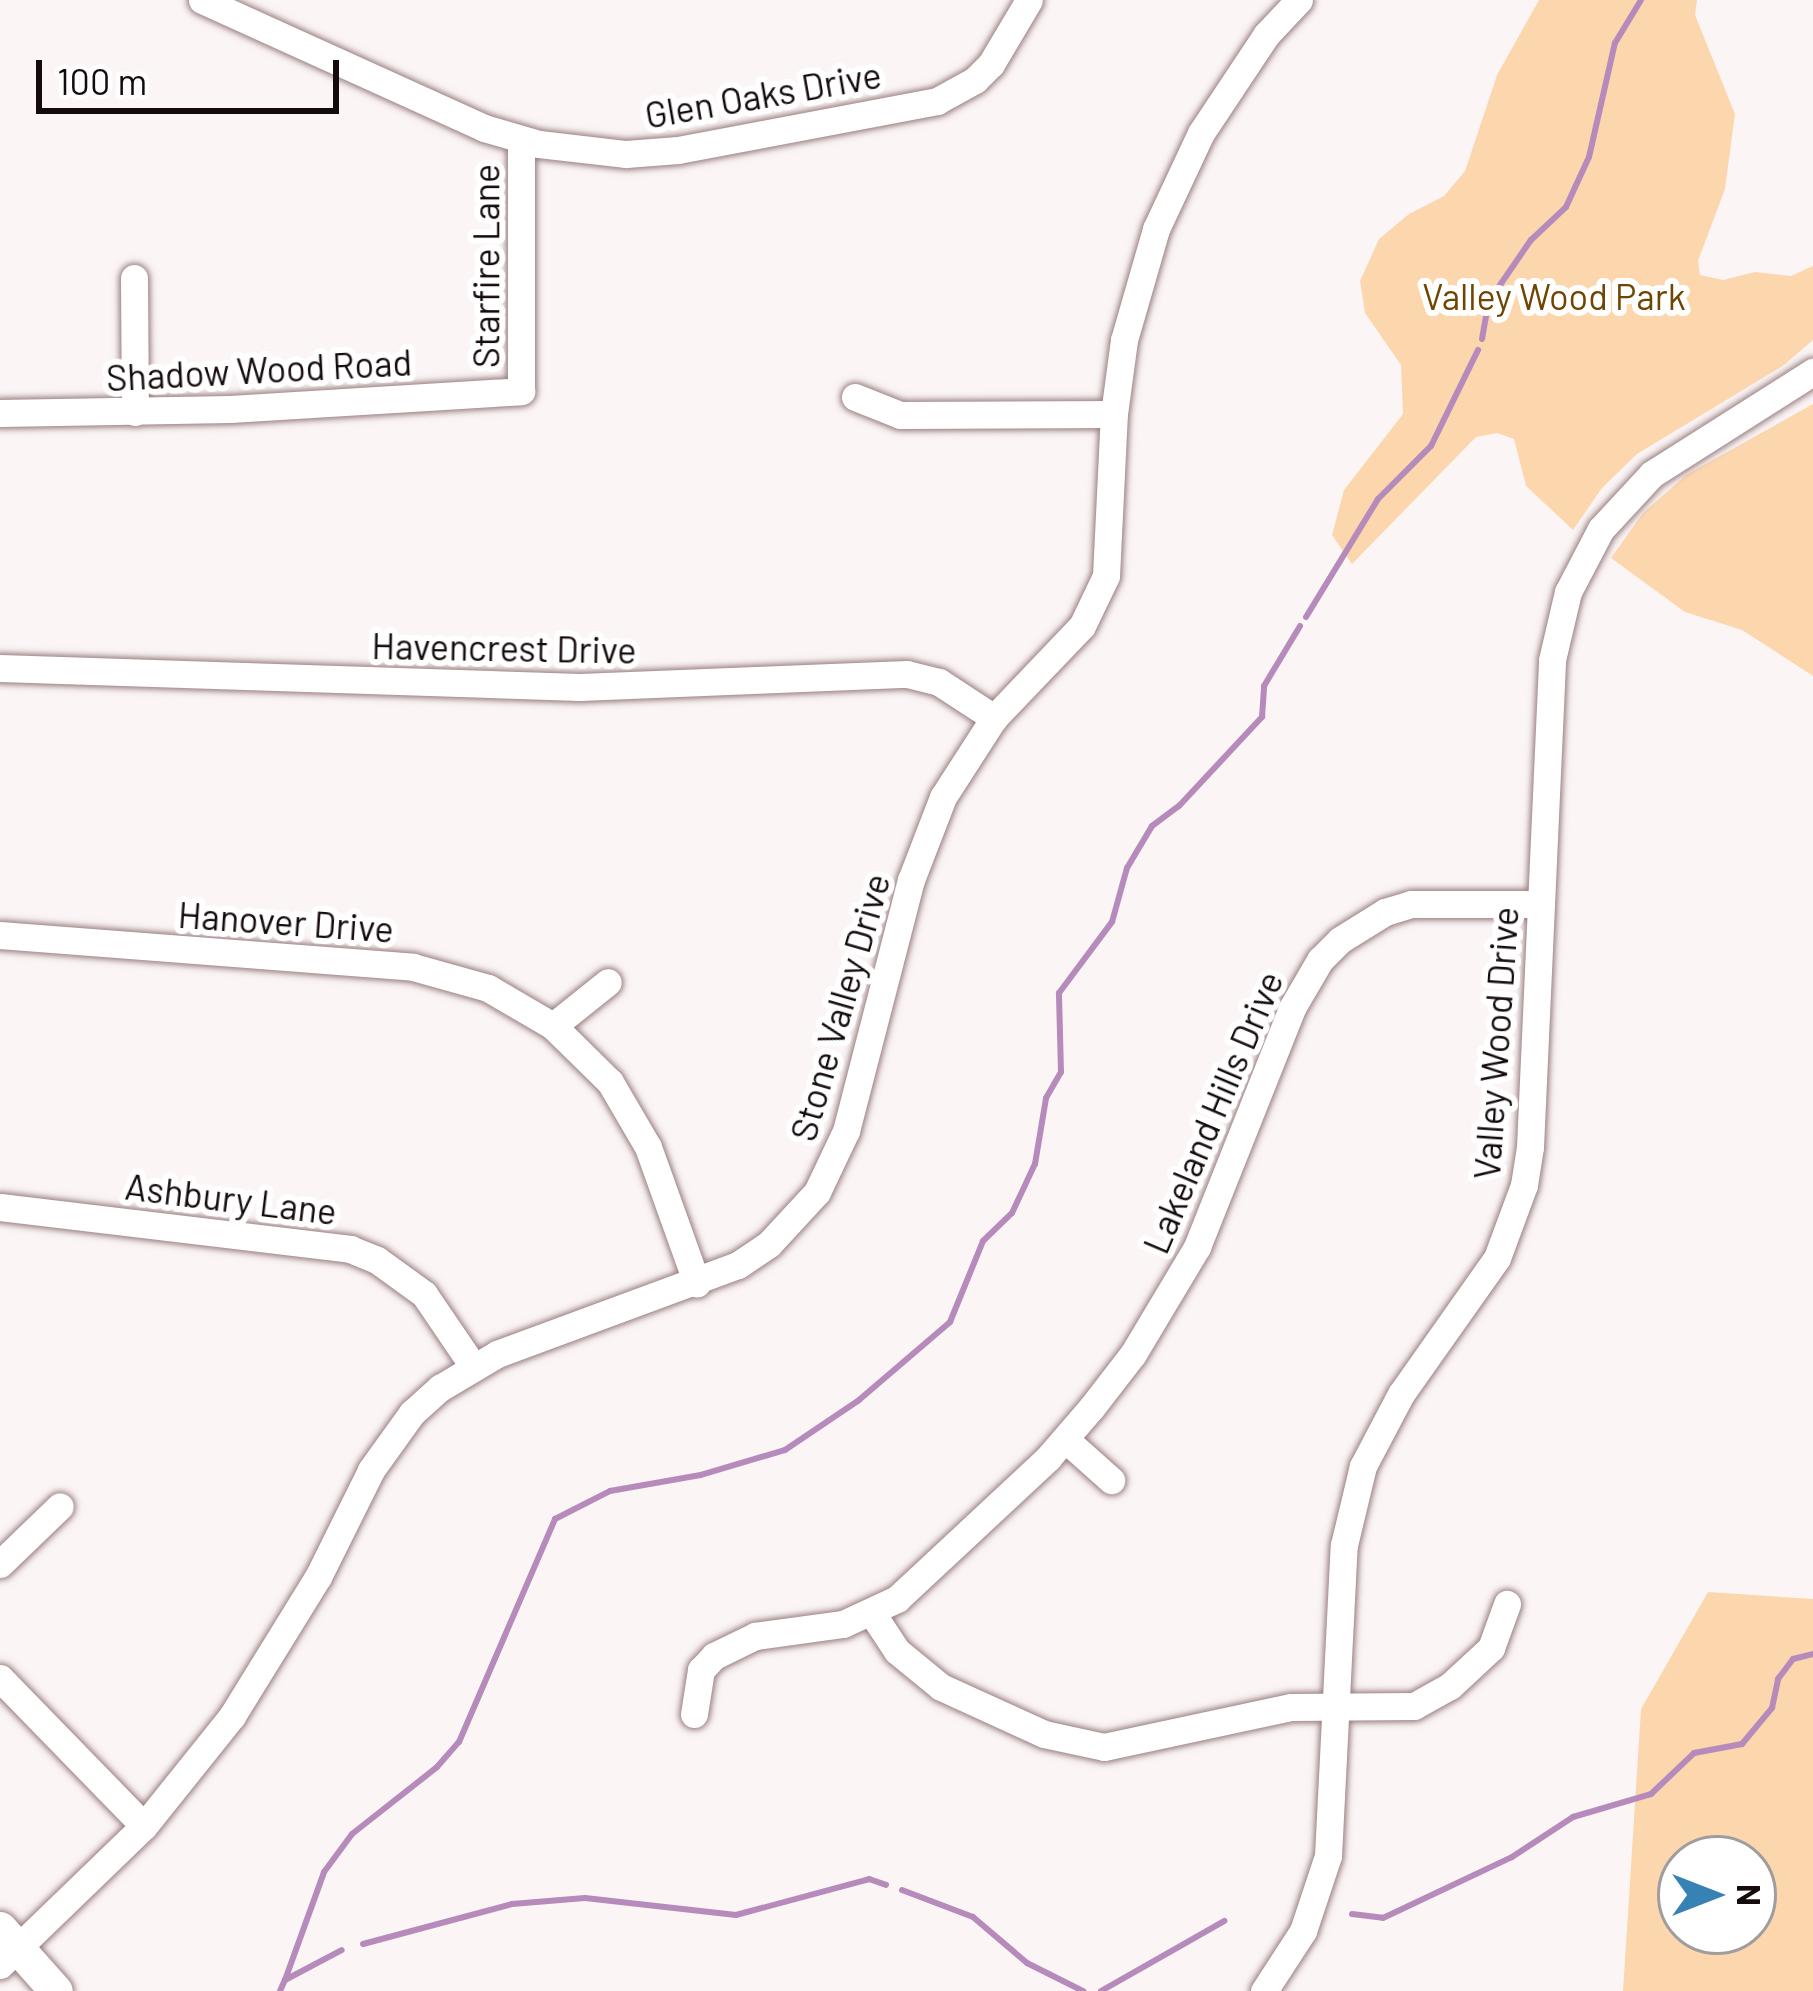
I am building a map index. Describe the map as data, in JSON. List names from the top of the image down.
{
  "streets": {
    "street": [
      "Glen Oaks Drive",
      "Starfire Lane",
      "Shadow Wood Road",
      "Havencrest Drive",
      "Hanover Drive",
      "Stone Valley Drive",
      "Valley Wood Drive",
      "Lakeland Hills Drive",
      "Ashbury Lane"
    ]
  },
  "crossings": [
    ["Glen Oaks Drive", "Starfire Lane"],
    ["Starfire Lane", "Shadow Wood Road"],
    ["Havencrest Drive", "Stone Valley Drive"],
    ["Hanover Drive", "Stone Valley Drive"],
    ["Stone Valley Drive", "Ashbury Lane"],
    ["Valley Wood Drive", "Lakeland Hills Drive"]
  ],
  "parks": ["Valley Wood Park"],
  "scale_bar": "100 m",
  "north": "right"
}
